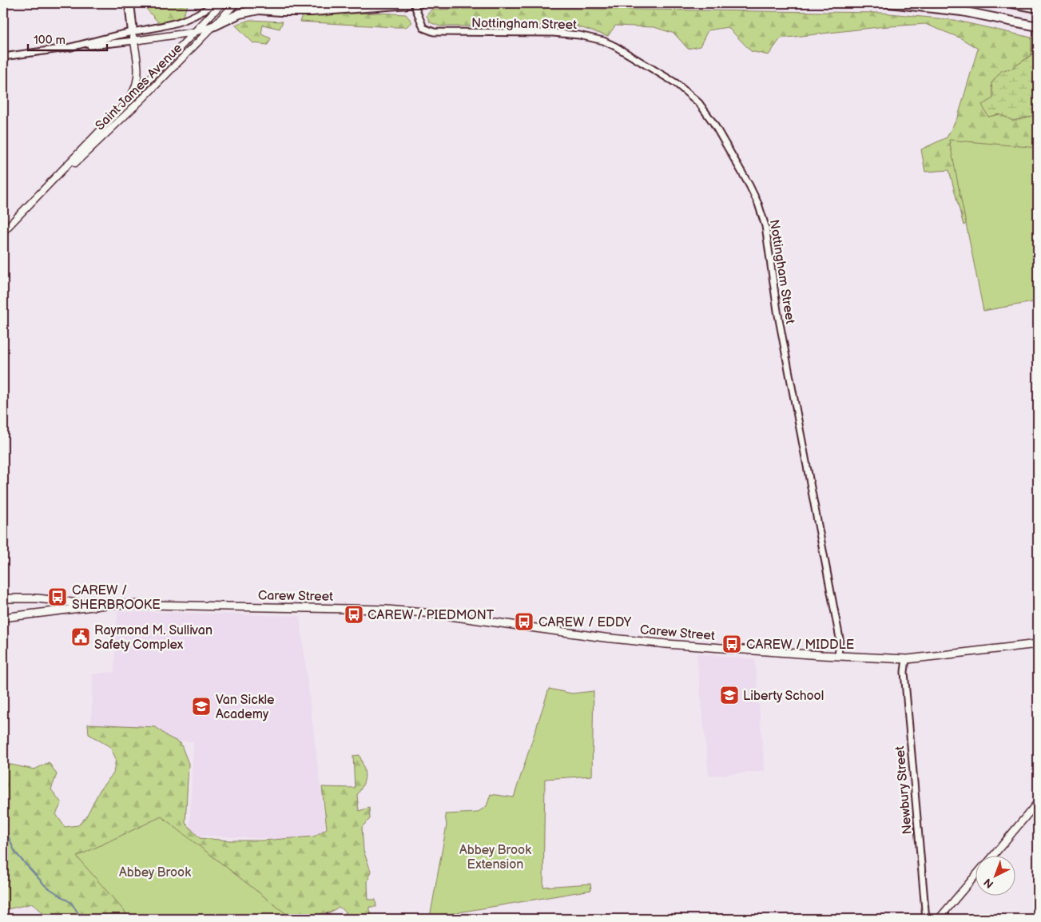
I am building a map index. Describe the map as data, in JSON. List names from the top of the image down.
{
  "streets": {
    "main road": ["Saint James Avenue", "Carew Street"],
    "street": ["Nottingham Street", "Newbury Street"]
  },
  "crossings": [
    ["Nottingham Street", "Carew Street"],
    ["Carew Street", "Newbury Street"]
  ],
  "parks": ["Abbey Brook Extension", "Abbey Brook"],
  "places": {
    "bus stop": [
      "CAREW / SHERBROOKE",
      "CAREW / PIEDMONT",
      "CAREW / EDDY",
      "CAREW / MIDDLE"
    ],
    "public building": ["Raymond M. Sullivan Safety Complex"],
    "school or university": ["Liberty School", "Van Sickle Academy"]
  },
  "scale_bar": "100 m",
  "north": "bottom left"
}
